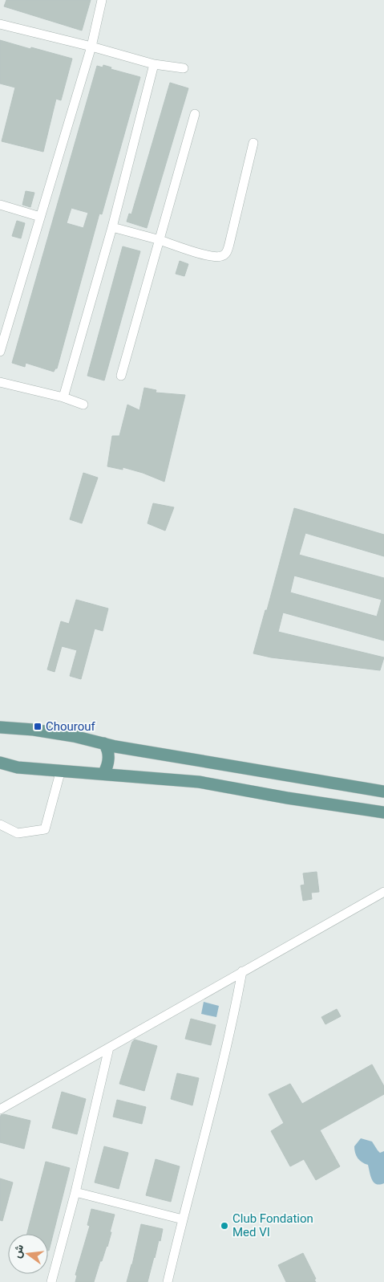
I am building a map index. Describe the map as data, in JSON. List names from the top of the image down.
{
  "places": {
    "transit": ["Chourouf"],
    "other": ["Club Fondation Med VI"]
  },
  "north": "left"
}
